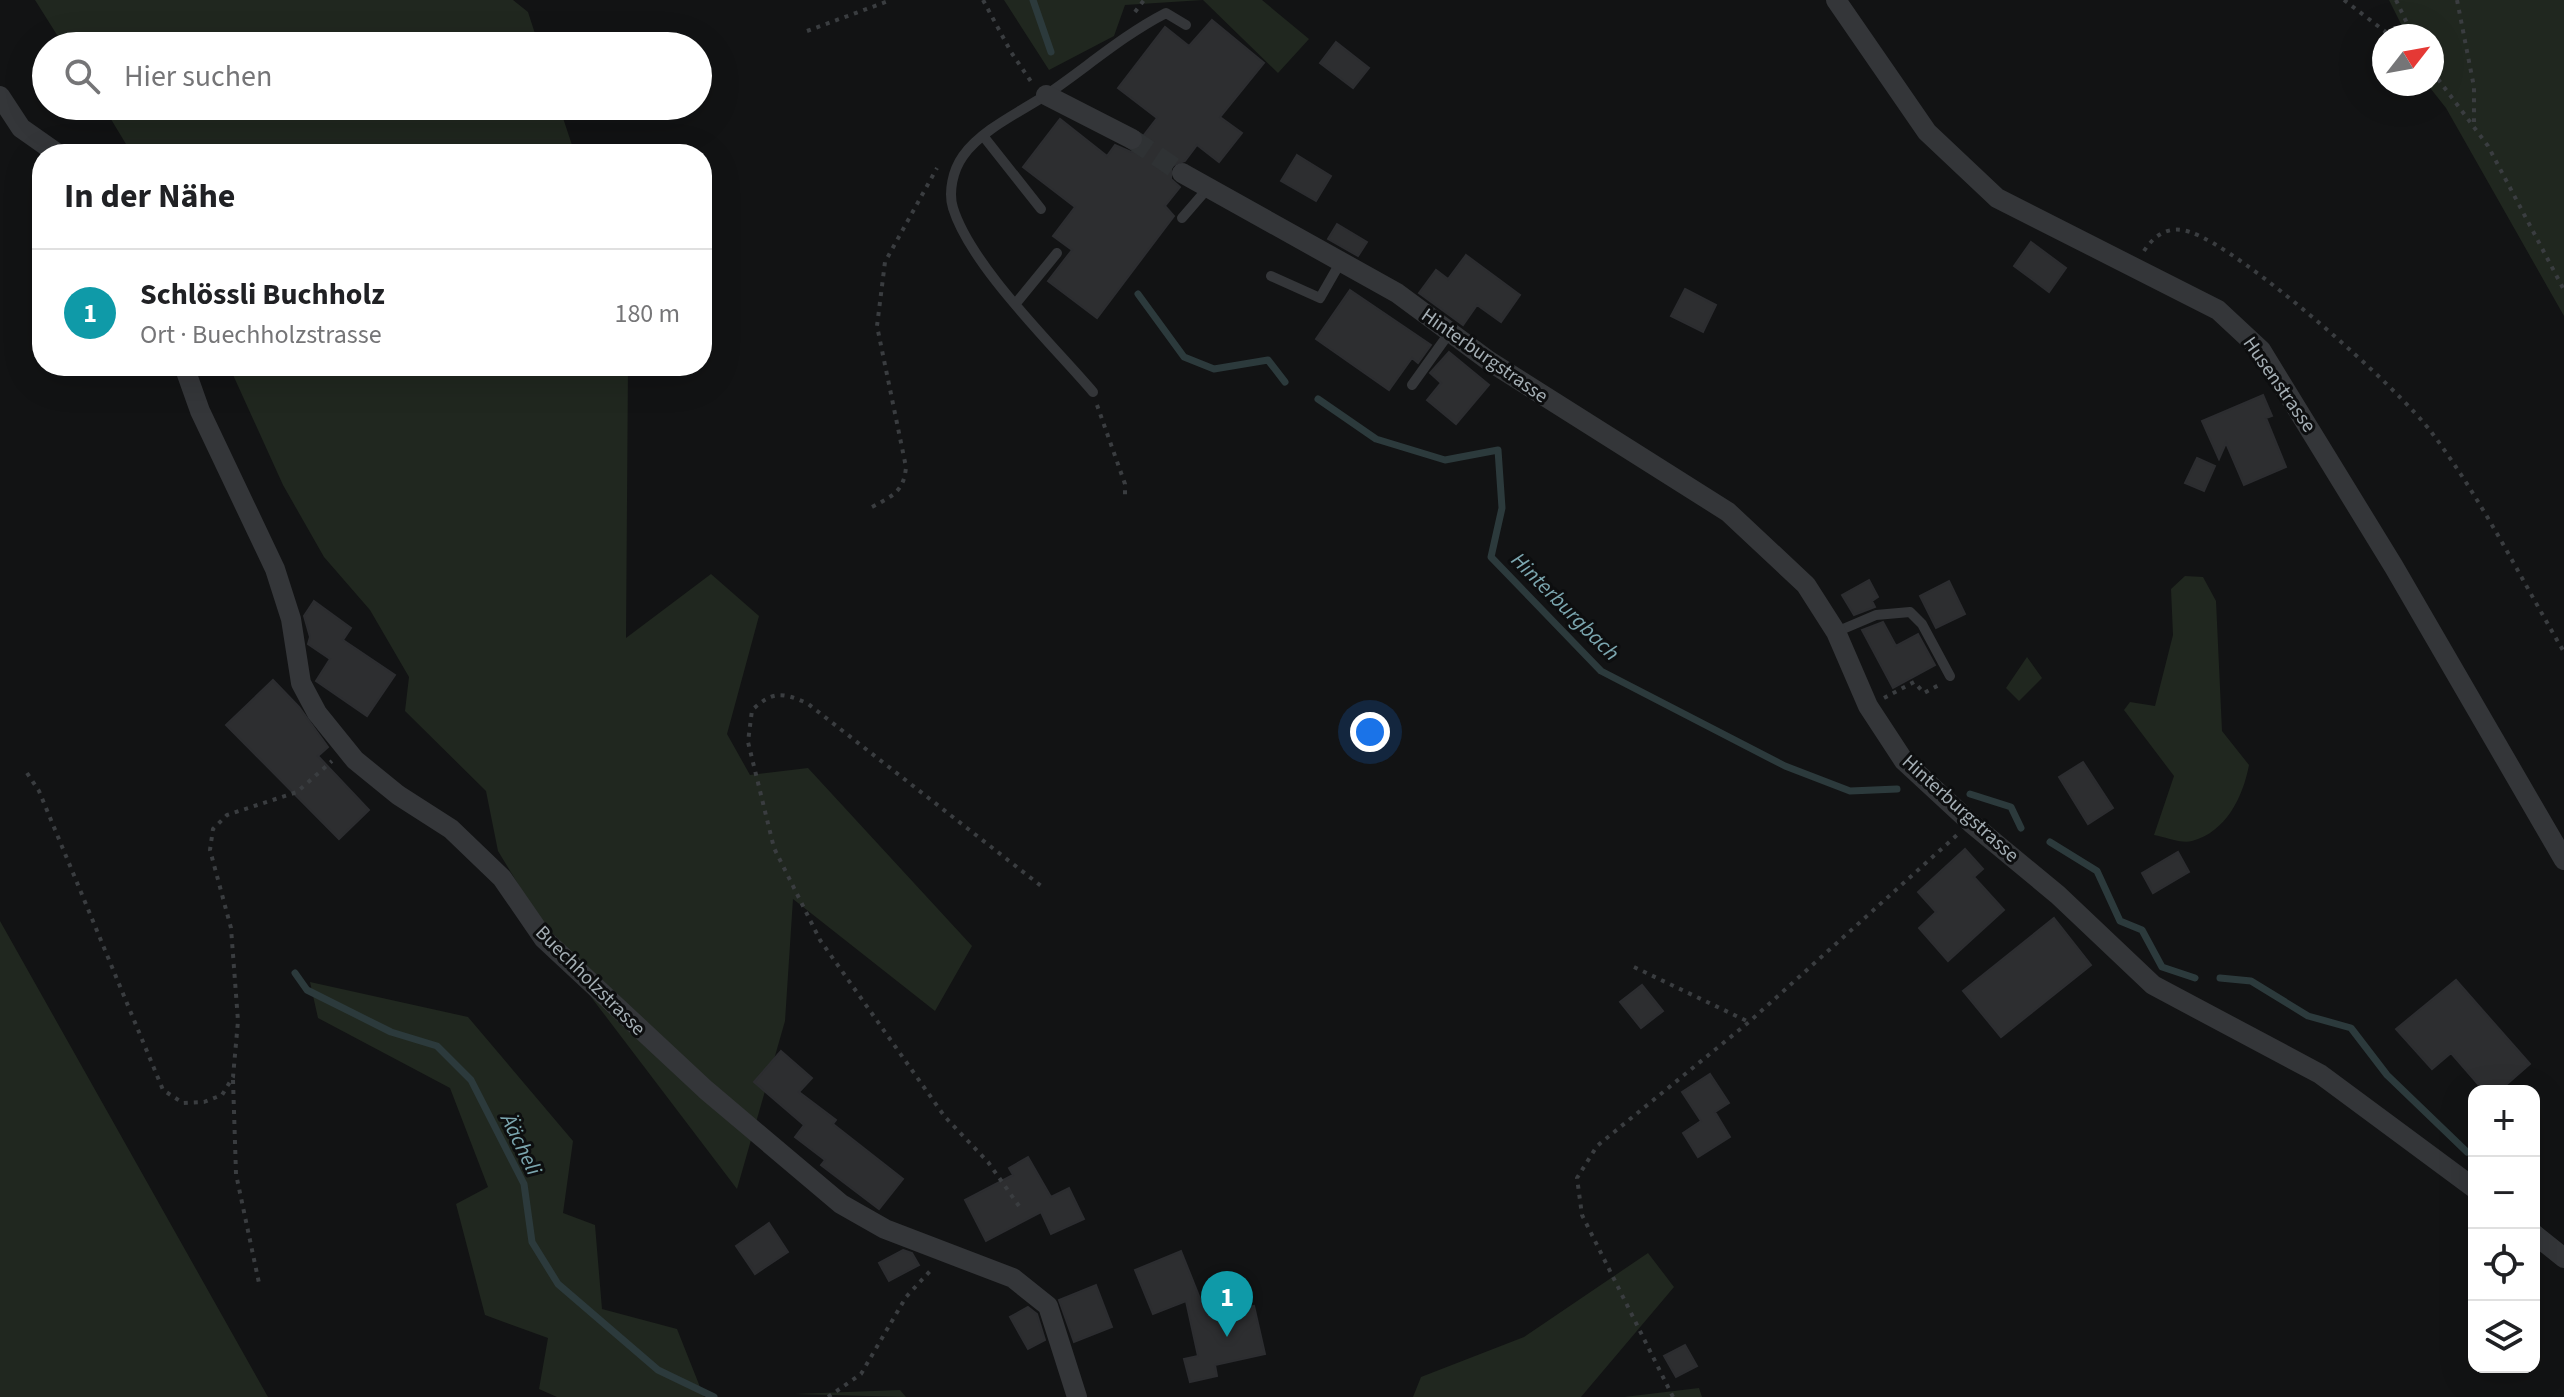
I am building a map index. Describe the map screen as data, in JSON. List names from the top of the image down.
{
  "streets": {
    "street": ["Hinterburgstrasse", "Husenstrasse", "Buechholzstrasse"]
  },
  "water": ["Hinterburgbach", "Äächeli"],
  "north": "top right",
  "page": {
    "search": "Hier suchen",
    "heading": "In der Nähe",
    "list": [
      {
        "mark": "1",
        "name": "Schlössli Buchholz",
        "note": "Ort · Buechholzstrasse",
        "value": "180 m"
      }
    ],
    "map_buttons": ["+", "−"],
    "pins": "1"
  }
}
